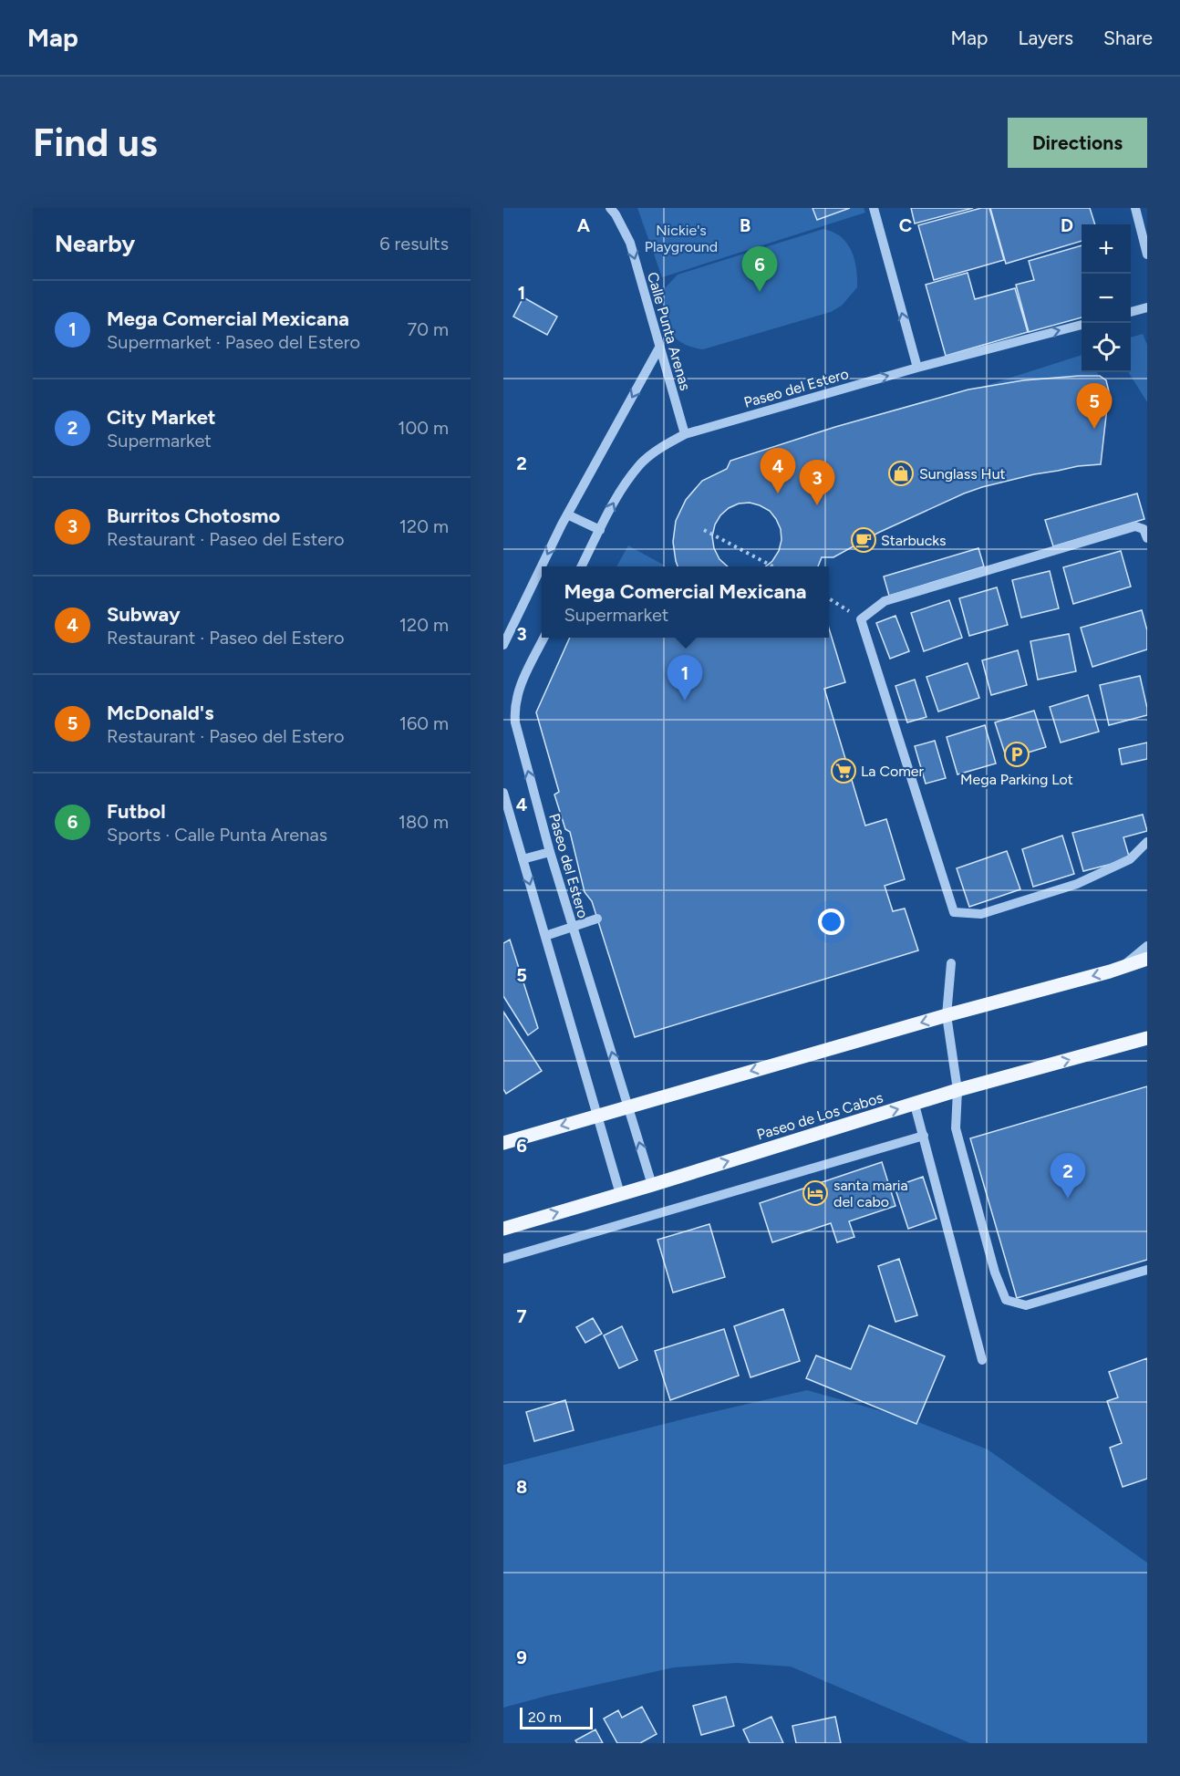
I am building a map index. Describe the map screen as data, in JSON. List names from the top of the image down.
{
  "streets": {
    "main road": ["Paseo de Los Cabos"],
    "street": ["Calle Punta Arenas", "Paseo del Estero"]
  },
  "crossings": [
    ["Calle Punta Arenas", "Paseo del Estero"],
    ["Paseo del Estero", "Paseo de Los Cabos"]
  ],
  "one_way": ["Calle Punta Arenas"],
  "parks": ["Nickie's Playground"],
  "places": {
    "shop": ["Sunglass Hut"],
    "cafe": ["Starbucks"],
    "parking": ["Mega Parking Lot"],
    "supermarket": ["La Comer"],
    "hotel": ["santa maria del cabo"]
  },
  "scale_bar": "20 m",
  "page": {
    "header": "Map",
    "nav": ["Map", "Layers", "Share"],
    "buttons": "Directions",
    "title": "Find us",
    "heading": ["Nearby", "6 results"],
    "map_buttons": ["+", "−"],
    "pins": [
      "6",
      "5",
      "4",
      "3",
      "1",
      "2"
    ],
    "list": [
      {
        "mark": "1",
        "name": "Mega Comercial Mexicana",
        "note": "Supermarket · Paseo del Estero",
        "value": "70 m"
      },
      {
        "mark": "2",
        "name": "City Market",
        "note": "Supermarket",
        "value": "100 m"
      },
      {
        "mark": "3",
        "name": "Burritos Chotosmo",
        "note": "Restaurant · Paseo del Estero",
        "value": "120 m"
      },
      {
        "mark": "4",
        "name": "Subway",
        "note": "Restaurant · Paseo del Estero",
        "value": "120 m"
      },
      {
        "mark": "5",
        "name": "McDonald's",
        "note": "Restaurant · Paseo del Estero",
        "value": "160 m"
      },
      {
        "mark": "6",
        "name": "Futbol",
        "note": "Sports · Calle Punta Arenas",
        "value": "180 m"
      }
    ],
    "popup": ["Mega Comercial Mexicana", "Supermarket"],
    "scale": "20 m"
  },
  "grid": {
    "columns": [
      "A",
      "B",
      "C",
      "D"
    ],
    "rows": [
      "1",
      "2",
      "3",
      "4",
      "5",
      "6",
      "7",
      "8",
      "9"
    ]
  }
}
